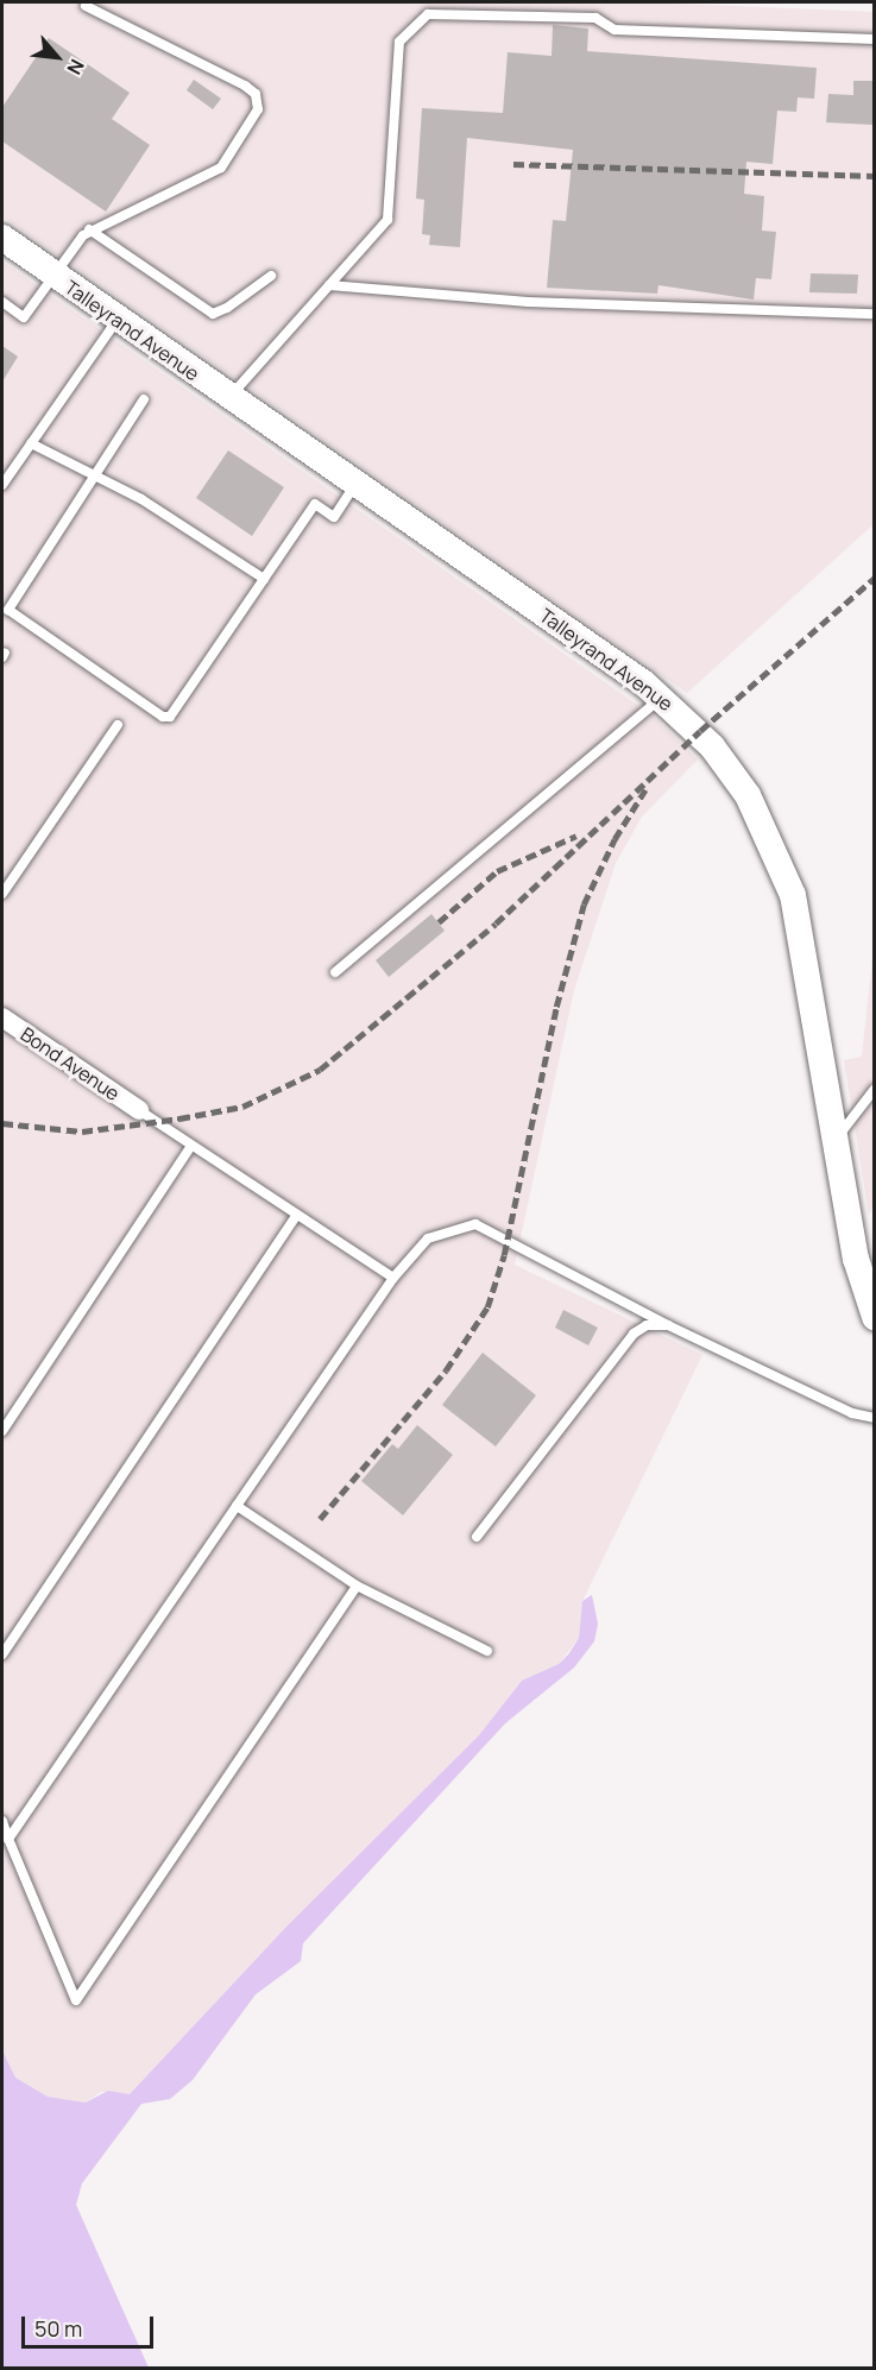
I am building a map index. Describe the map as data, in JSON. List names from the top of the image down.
{
  "streets": {
    "street": ["Talleyrand Avenue", "Bond Avenue"]
  },
  "scale_bar": "50 m",
  "north": "bottom right"
}
